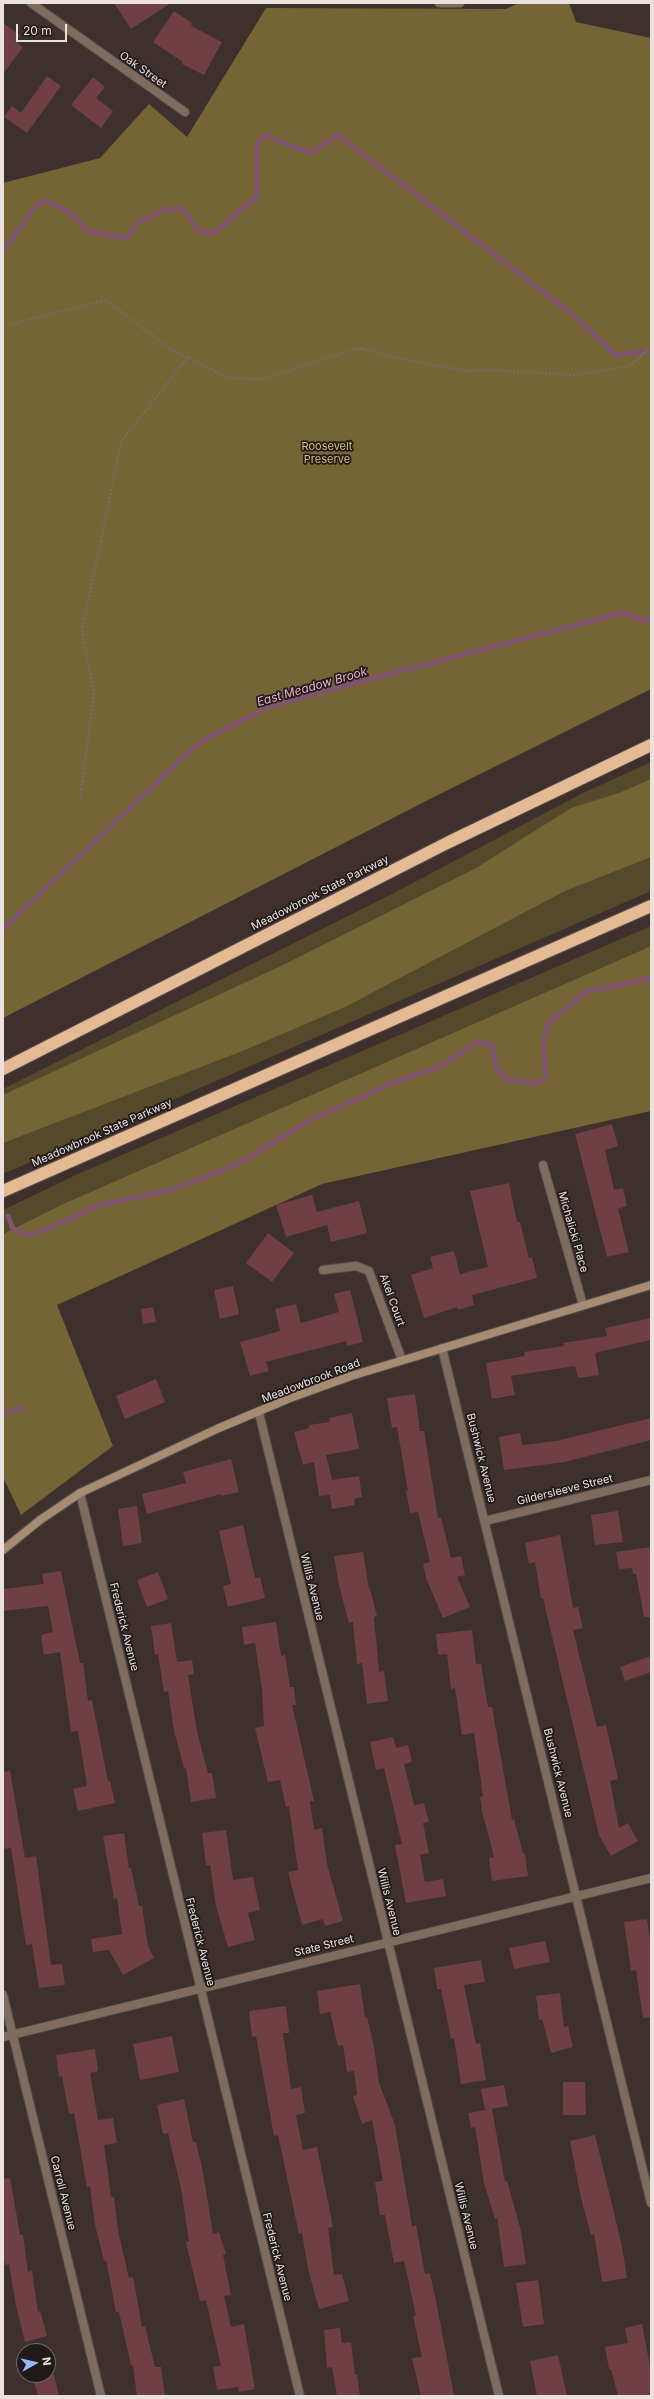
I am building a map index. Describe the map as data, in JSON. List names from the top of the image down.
{
  "streets": {
    "highway": ["Meadowbrook State Parkway"],
    "street": [
      "Oak Street",
      "Michalicki Place",
      "Akel Court",
      "Meadowbrook Road",
      "Bushwick Avenue",
      "Gildersleeve Street",
      "Willis Avenue",
      "Frederick Avenue",
      "State Street",
      "Carroll Avenue"
    ]
  },
  "crossings": [
    ["Michalicki Place", "Meadowbrook Road"],
    ["Akel Court", "Meadowbrook Road"],
    ["Meadowbrook Road", "Bushwick Avenue"],
    ["Meadowbrook Road", "Willis Avenue"],
    ["Meadowbrook Road", "Frederick Avenue"],
    ["Bushwick Avenue", "Gildersleeve Street"],
    ["Bushwick Avenue", "State Street"],
    ["Willis Avenue", "State Street"],
    ["Frederick Avenue", "State Street"],
    ["State Street", "Carroll Avenue"]
  ],
  "water": ["East Meadow Brook"],
  "parks": ["Roosevelt Preserve"],
  "scale_bar": "20 m",
  "north": "right"
}
